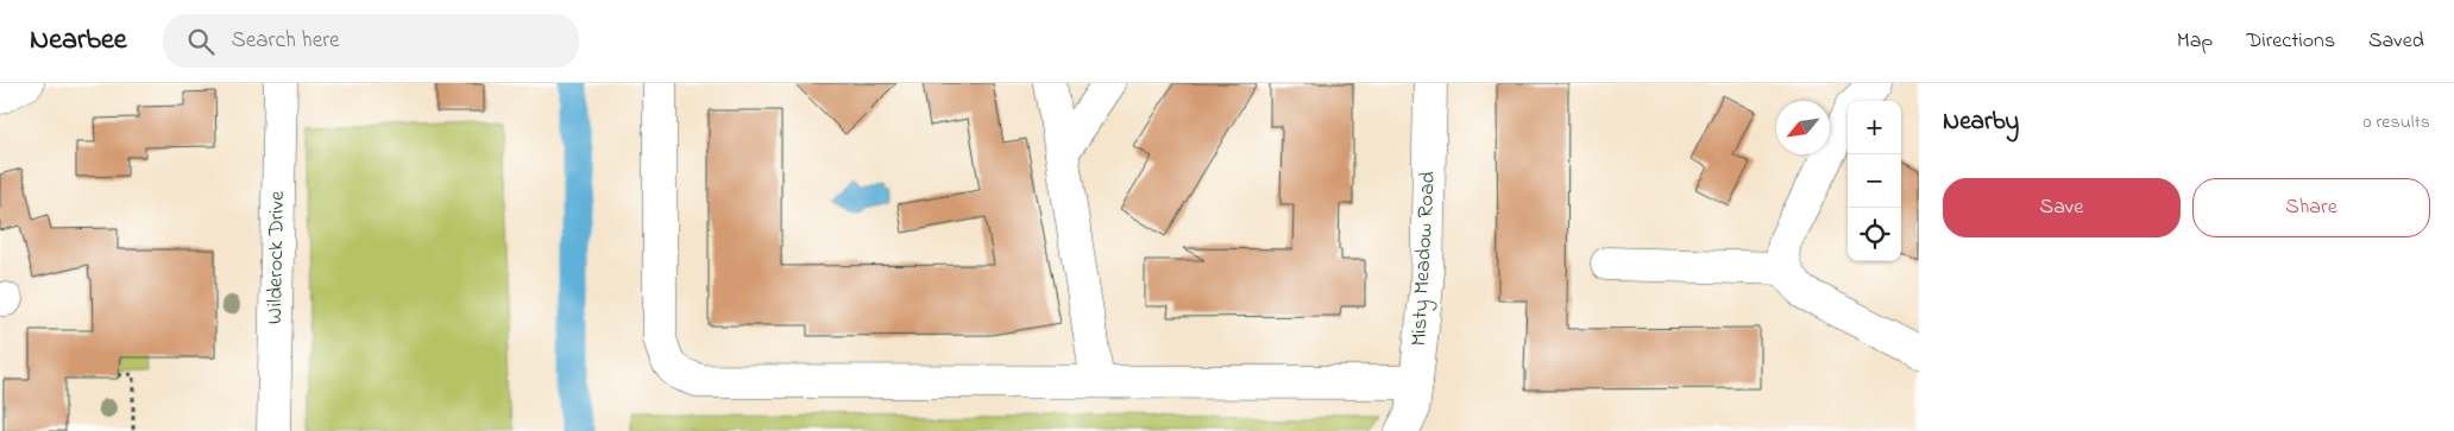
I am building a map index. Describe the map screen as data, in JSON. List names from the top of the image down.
{
  "streets": {
    "street": ["Wilderock Drive", "Misty Meadow Road"]
  },
  "north": "bottom left",
  "page": {
    "header": "Nearbee",
    "search": "Search here",
    "nav": ["Map", "Directions", "Saved"],
    "heading": ["Nearby", "0 results"],
    "map_buttons": ["+", "−"],
    "buttons": ["Save", "Share"]
  }
}
